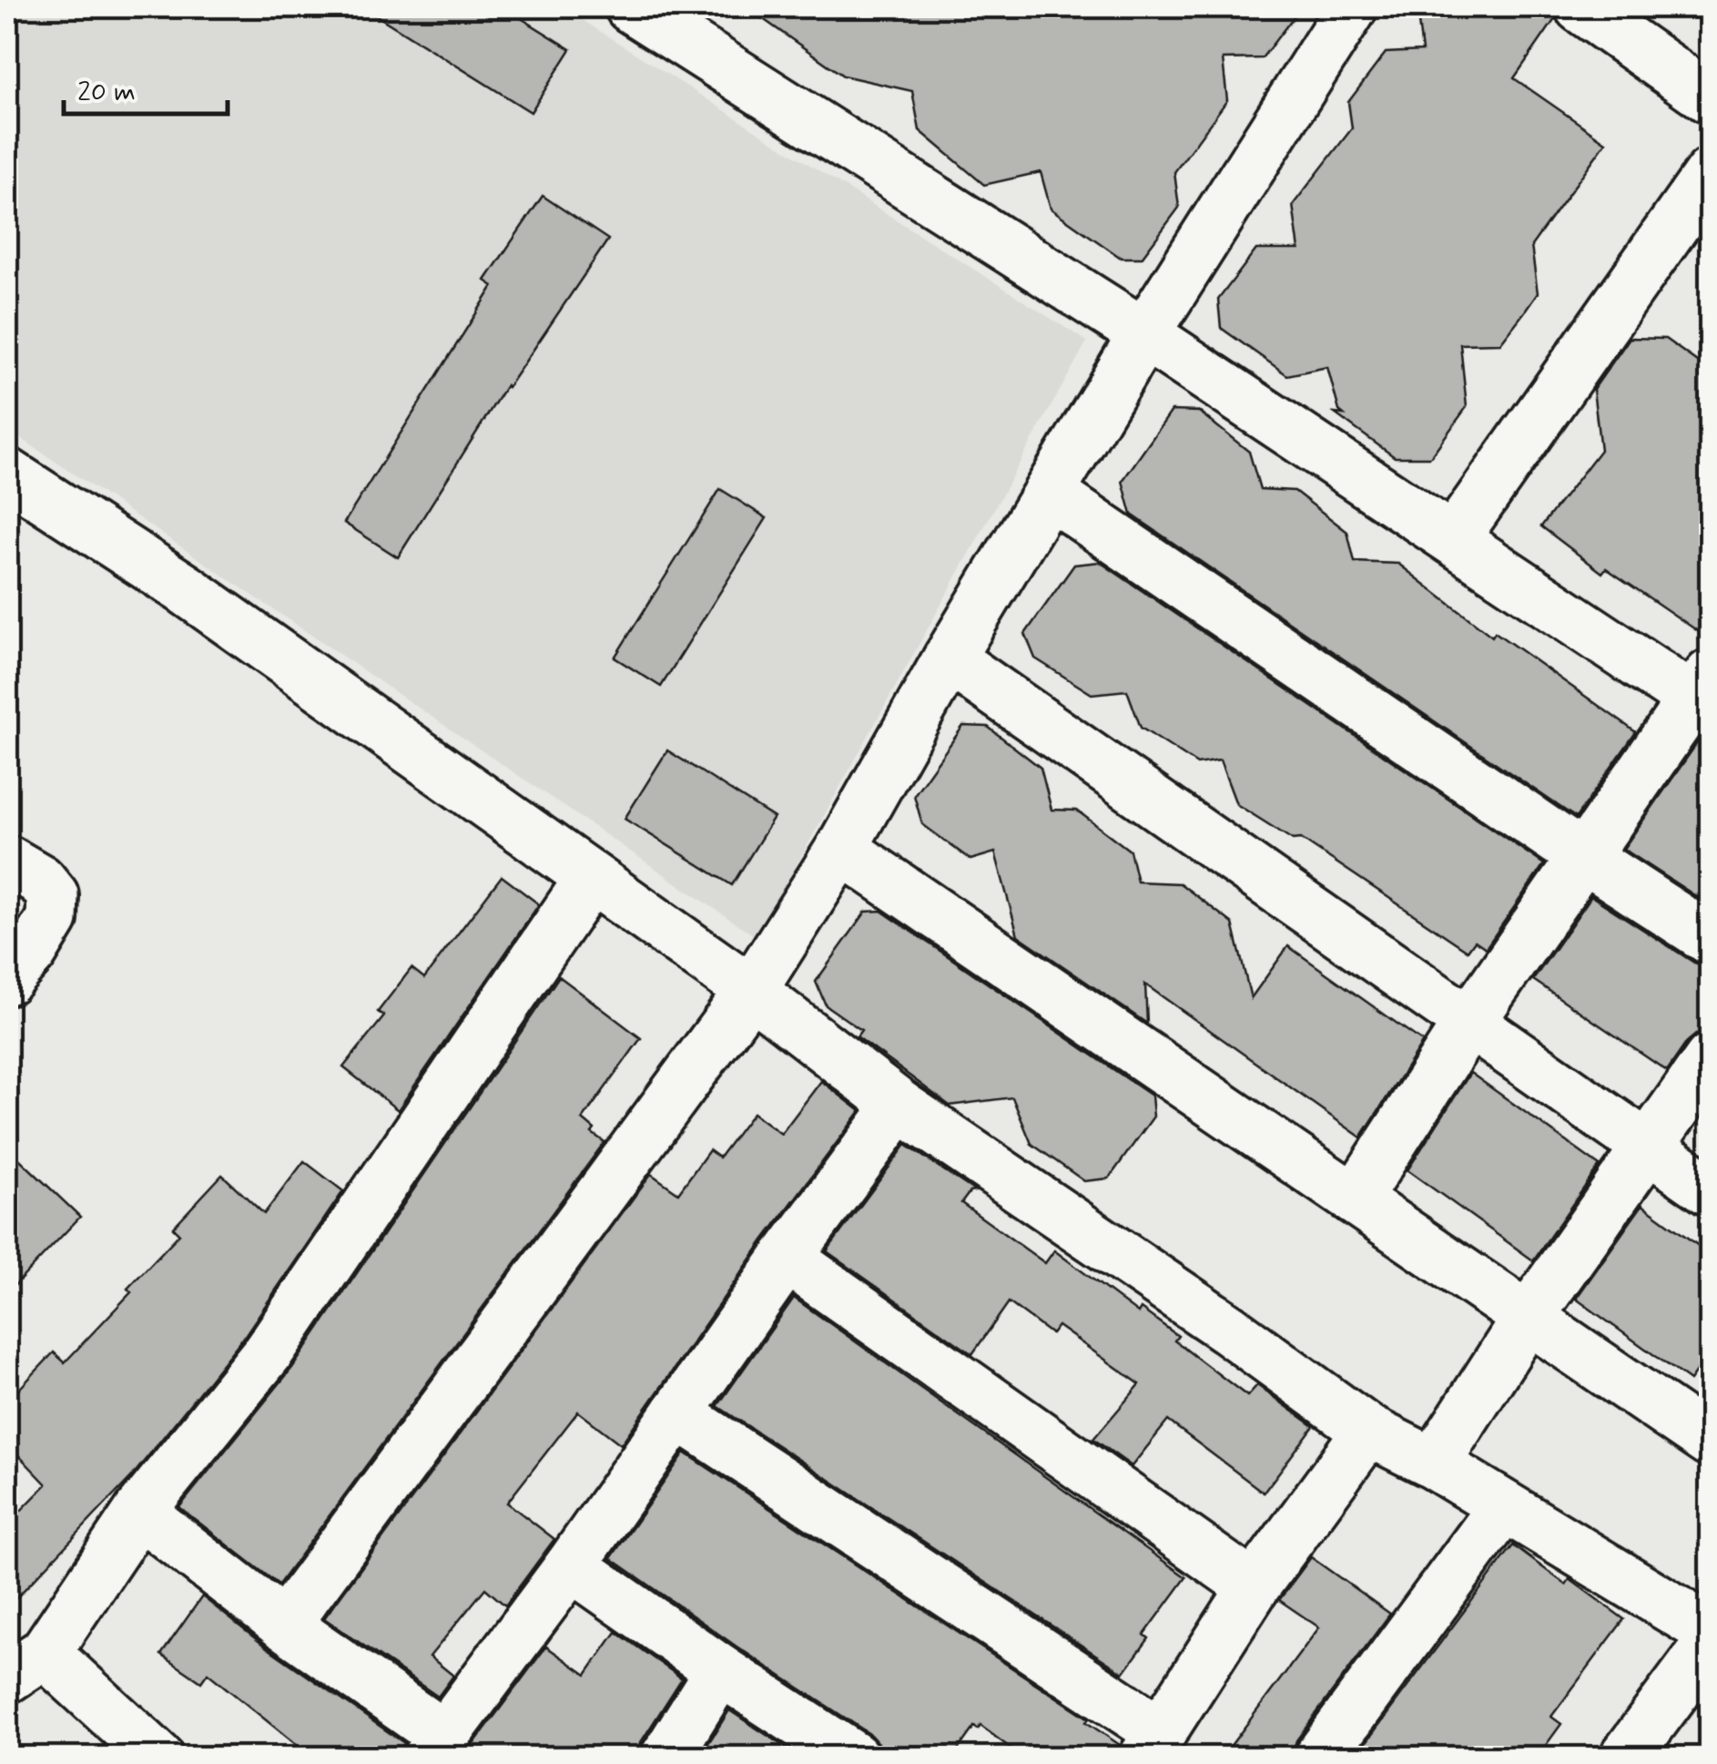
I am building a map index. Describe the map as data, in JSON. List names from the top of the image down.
{
  "scale_bar": "20 m"
}
